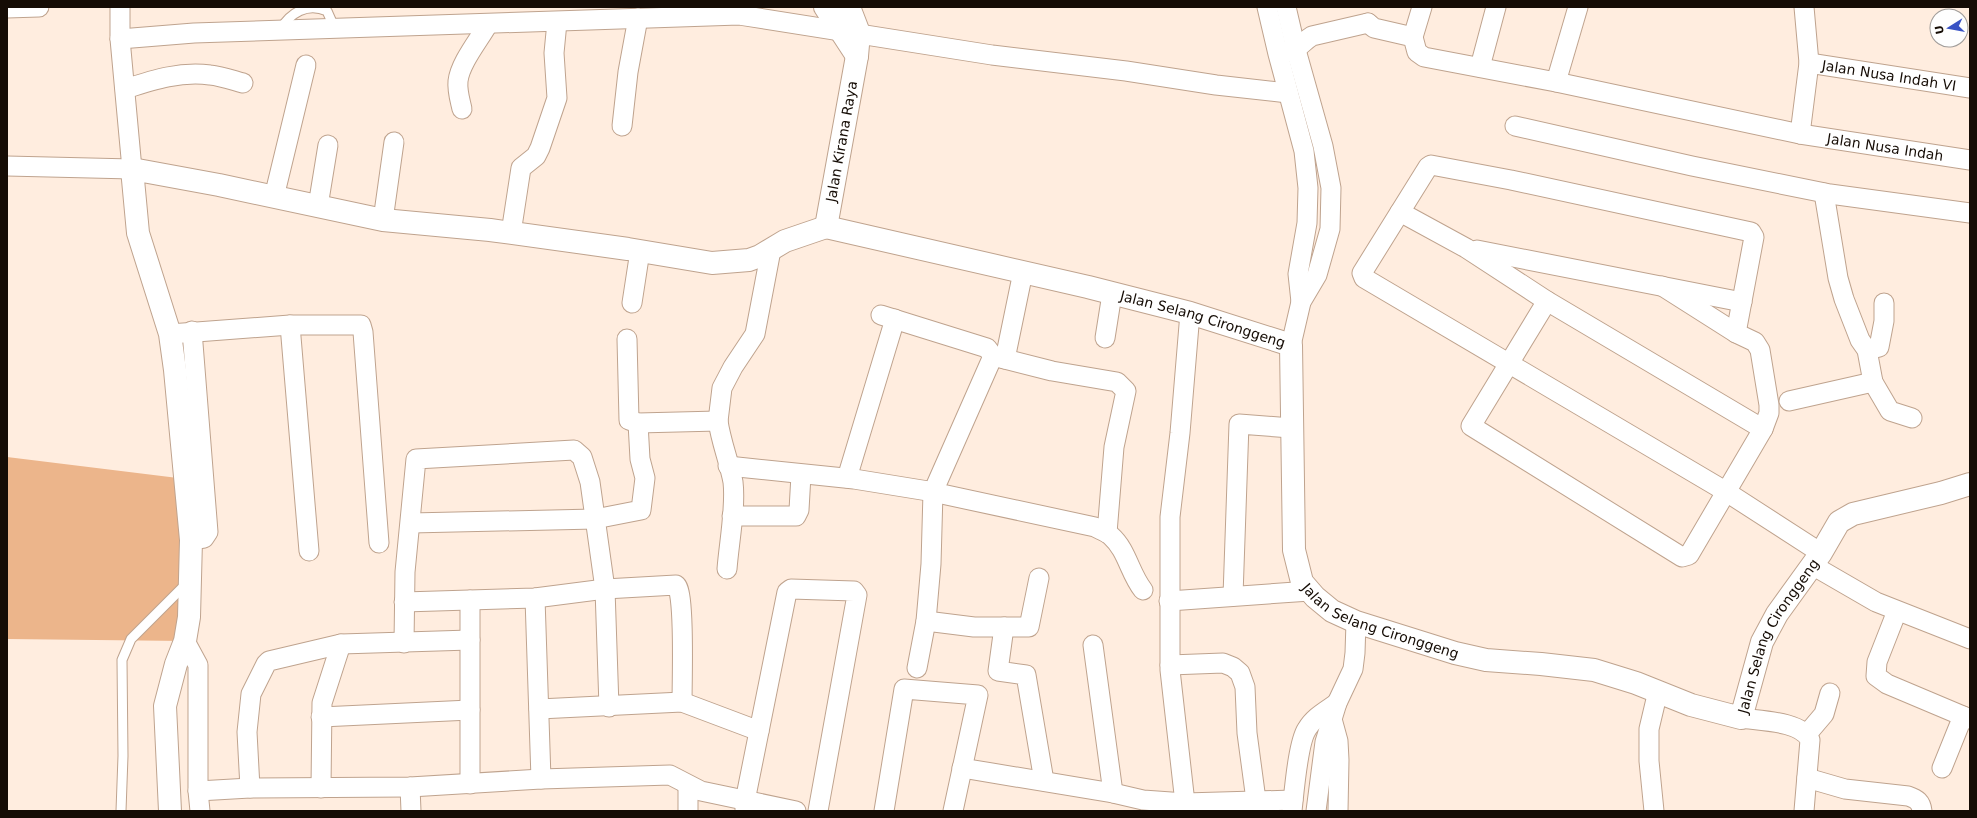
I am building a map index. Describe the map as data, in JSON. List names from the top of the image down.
{
  "streets": {
    "street": [
      "Jalan Nusa Indah VI",
      "Jalan Kirana Raya",
      "Jalan Nusa Indah",
      "Jalan Selang Cironggeng"
    ]
  },
  "crossings": [
    ["Jalan Kirana Raya", "Jalan Selang Cironggeng"]
  ],
  "north": "left"
}
